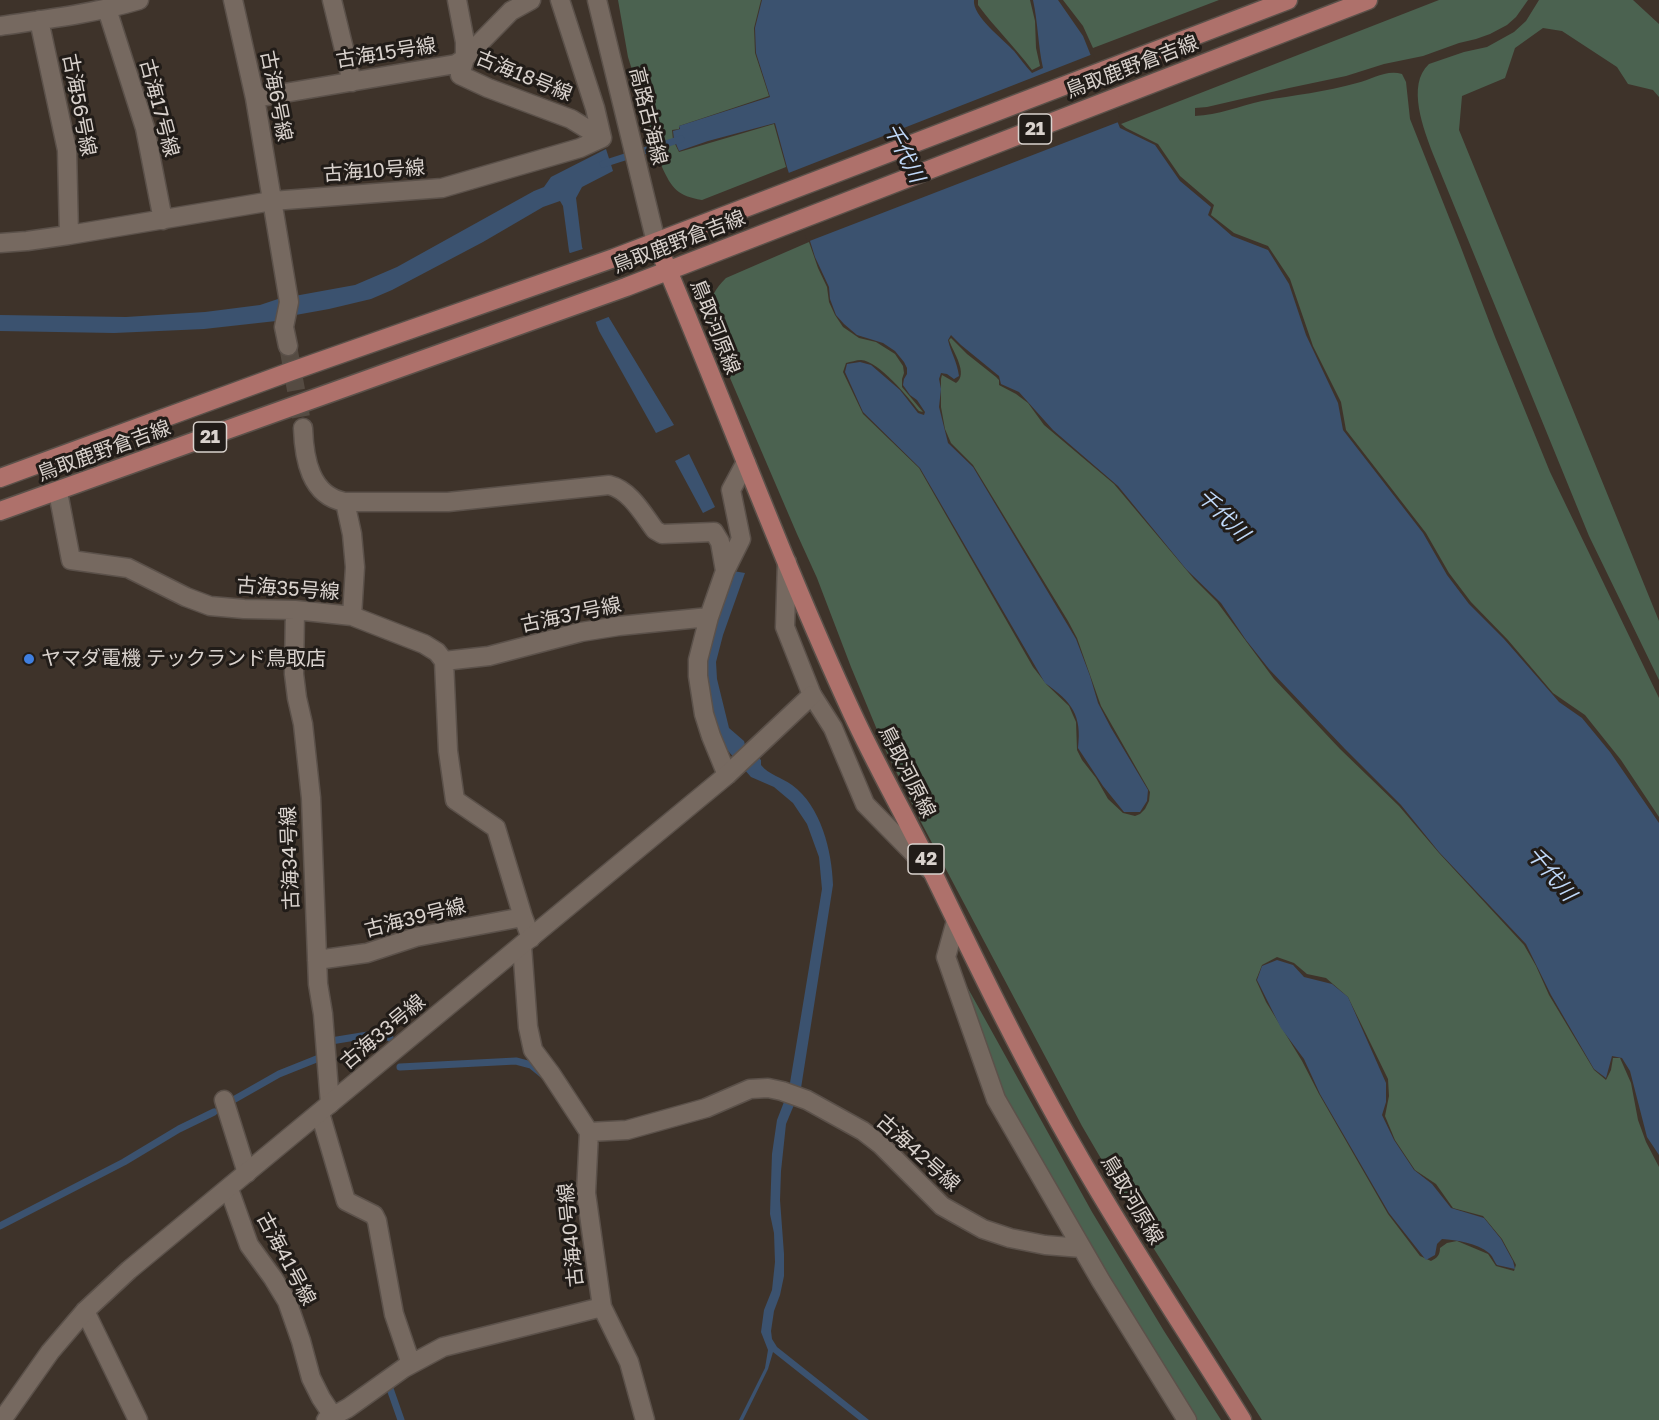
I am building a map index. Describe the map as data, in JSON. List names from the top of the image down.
{
  "streets": {
    "main road": [
      "鳥取鹿野倉吉線",
      "21",
      "鳥取河原線",
      "42"
    ],
    "street": [
      "古海15号線",
      "古海18号線",
      "古海6号線",
      "古海56号線",
      "古海17号線",
      "高路古海線",
      "古海10号線",
      "古海35号線",
      "古海37号線",
      "古海34号線",
      "古海39号線",
      "古海33号線",
      "古海42号線",
      "古海40号線",
      "古海41号線"
    ]
  },
  "crossings": [
    ["古海15号線", "古海18号線"],
    ["古海15号線", "古海6号線"],
    ["鳥取鹿野倉吉線", "高路古海線"],
    ["鳥取鹿野倉吉線", "鳥取河原線"],
    ["鳥取鹿野倉吉線", "古海35号線"],
    ["古海18号線", "古海10号線"],
    ["古海6号線", "古海10号線"],
    ["古海56号線", "古海10号線"],
    ["古海17号線", "古海10号線"],
    ["高路古海線", "鳥取河原線"],
    ["古海35号線", "古海37号線"],
    ["古海35号線", "古海34号線"],
    ["古海34号線", "古海39号線"],
    ["古海34号線", "古海33号線"],
    ["古海34号線", "古海40号線"],
    ["古海33号線", "古海41号線"],
    ["古海42号線", "古海40号線"],
    ["古海40号線", "古海41号線"]
  ],
  "water": ["千代川"],
  "places": ["ヤマダ電機 テックランド鳥取店"]
}
